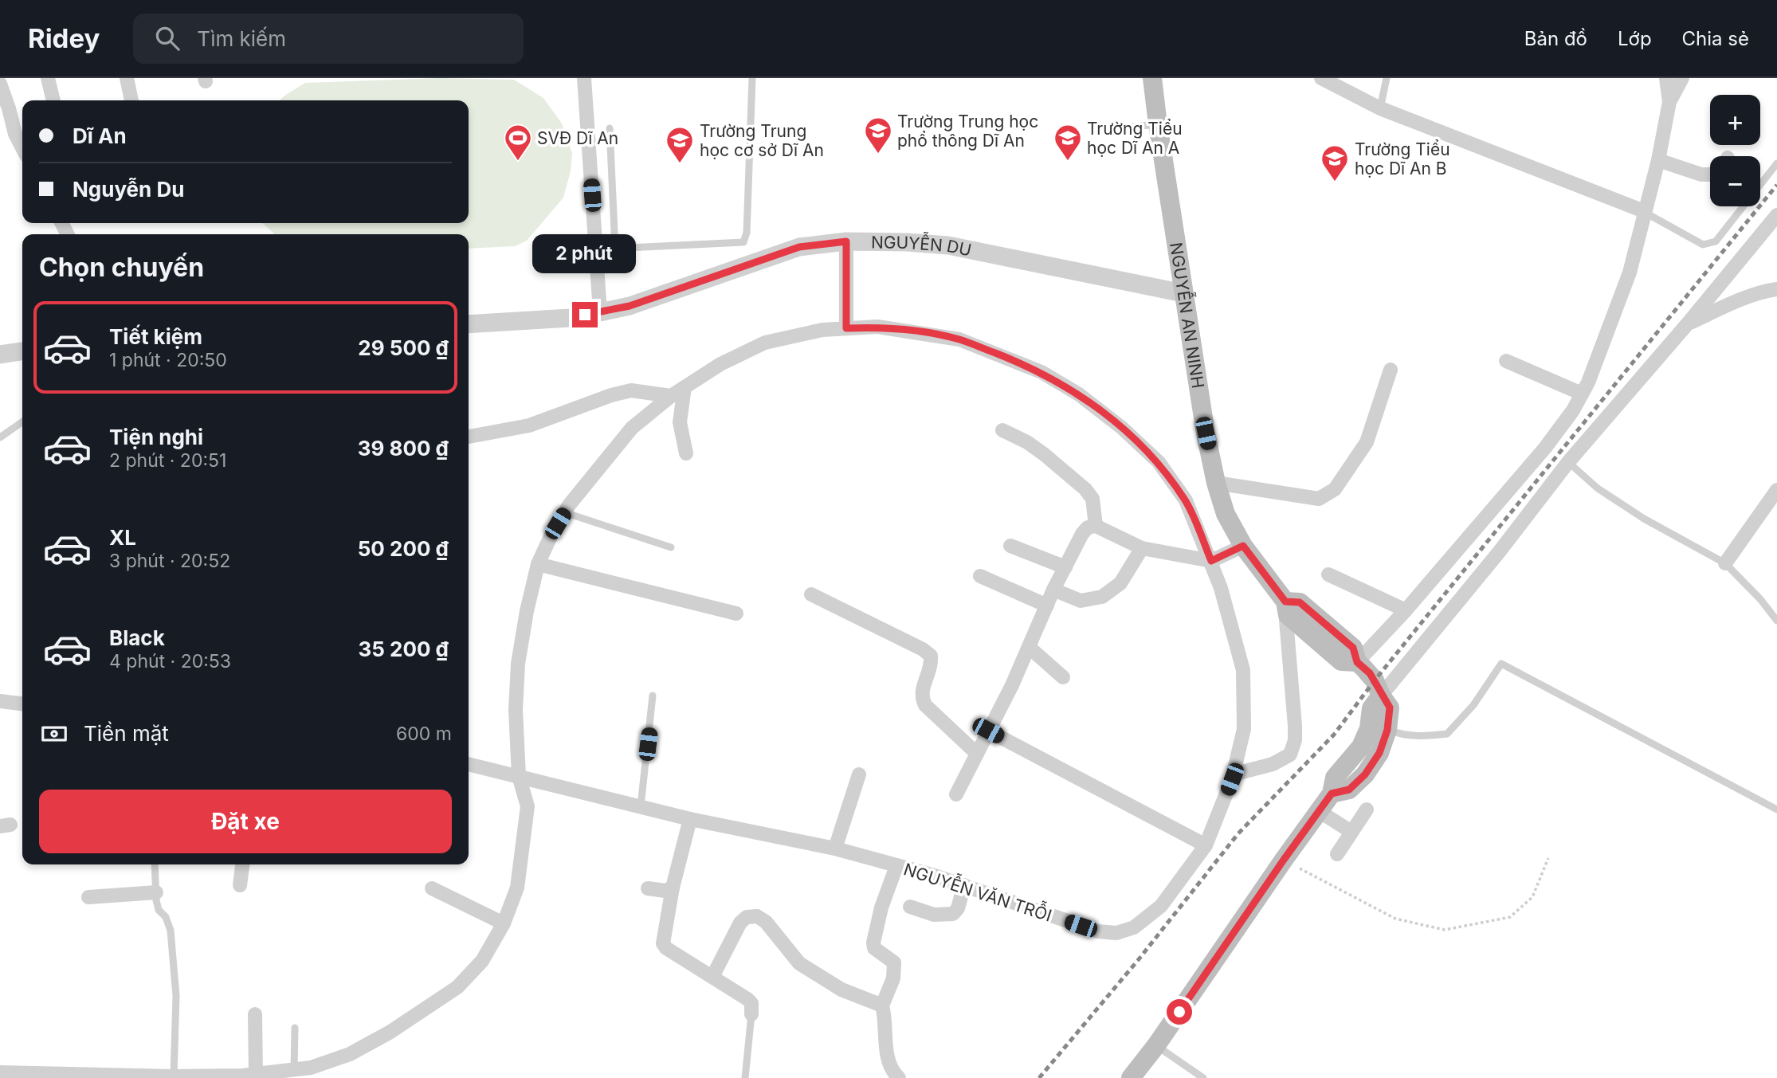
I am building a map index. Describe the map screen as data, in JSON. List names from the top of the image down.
{
  "streets": {
    "main road": ["NGUYỄN AN NINH"],
    "street": ["NGUYỄN DU", "NGUYỄN VĂN TRỖI"]
  },
  "crossings": [
    ["NGUYỄN DU", "NGUYỄN AN NINH"]
  ],
  "places": {
    "school or university": [
      "Trường Trung học phổ thông Dĩ An",
      "Trường Tiểu học Dĩ An A",
      "Trường Trung học cơ sở Dĩ An",
      "Trường Tiểu học Dĩ An B"
    ],
    "sports": ["SVĐ Dĩ An"]
  },
  "page": {
    "header": "Ridey",
    "search": "Tìm kiếm",
    "nav": ["Bản đồ", "Lớp", "Chia sẻ"],
    "map_buttons": ["+", "−"],
    "banner": ["Dĩ An", "Nguyễn Du"],
    "bubble": "2 phút",
    "heading": "Chọn chuyến",
    "list": [
      {
        "name": "Tiết kiệm",
        "note": "1 phút · 20:50",
        "value": "29 500 ₫"
      },
      {
        "name": "Tiện nghi",
        "note": "2 phút · 20:51",
        "value": "39 800 ₫"
      },
      {
        "name": "XL",
        "note": "3 phút · 20:52",
        "value": "50 200 ₫"
      },
      {
        "name": "Black",
        "note": "4 phút · 20:53",
        "value": "35 200 ₫"
      }
    ],
    "pay": ["Tiền mặt", "600 m"],
    "buttons": "Đặt xe"
  }
}
